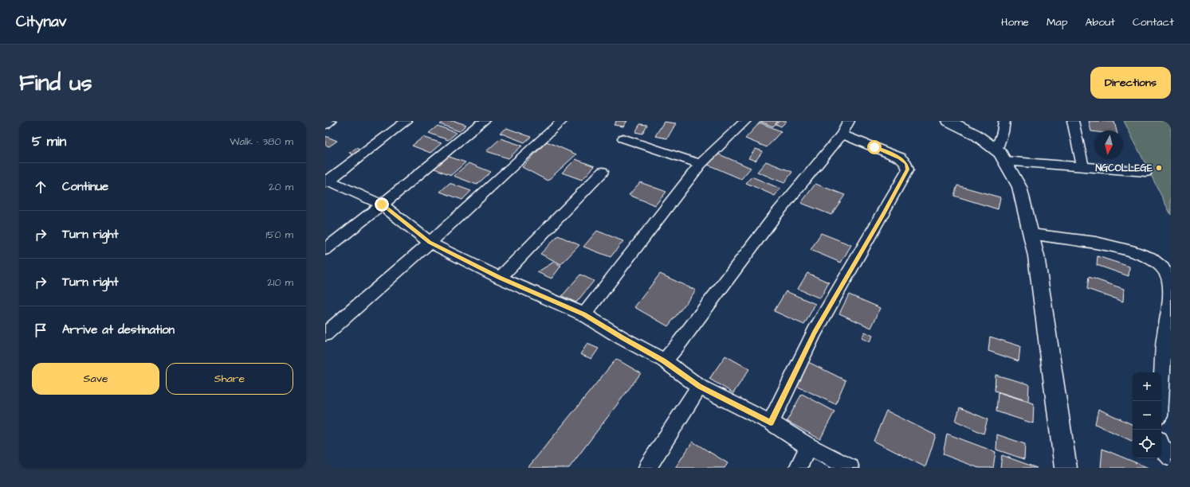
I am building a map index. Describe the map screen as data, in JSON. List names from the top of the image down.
{
  "places": ["NGCOLLEGE"],
  "north": "bottom",
  "page": {
    "header": "Citynav",
    "nav": [
      "Home",
      "Map",
      "About",
      "Contact"
    ],
    "buttons": [
      "Directions",
      ["Save", "Share"]
    ],
    "title": "Find us",
    "heading": ["5 min", "Walk · 380 m"],
    "list": [
      ["Continue", "20 m"],
      ["Turn right", "150 m"],
      ["Turn right", "210 m"],
      "Arrive at destination"
    ],
    "map_buttons": ["+", "−"]
  }
}
